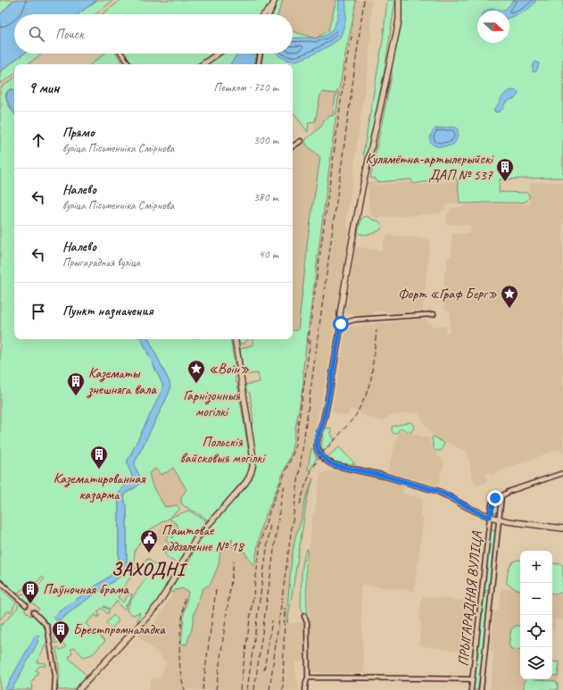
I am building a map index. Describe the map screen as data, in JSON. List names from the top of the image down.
{
  "streets": {
    "street": ["ПРЫГАРАДНАЯ ВУЛІЦА"]
  },
  "districts": ["ЗАХОДНІ"],
  "parks": ["Гарнізонныя могілкі", "Польскія вайсковыя могілкі"],
  "places": {
    "building": [
      "Кулямётна-артылерыйскі ДАП № 537",
      "Казематы знешняга вала",
      "Казематированная казарма",
      "Паўночная брама",
      "Брестпромналадка"
    ],
    "place": ["Форт «Граф Берг»", "«Воін»"],
    "public building": ["Паштовае аддзяленне № 18"]
  },
  "north": "right",
  "page": {
    "search": "Поиск",
    "heading": ["9 мин", "Пешком · 720 m"],
    "list": [
      ["Прямо", "вуліца Пісьменніка Смірнова", "300 m"],
      ["Налево", "вуліца Пісьменніка Смірнова", "380 m"],
      ["Налево", "Прыгарадная вуліца", "40 m"],
      "Пункт назначения"
    ],
    "map_buttons": ["+", "−"]
  }
}
